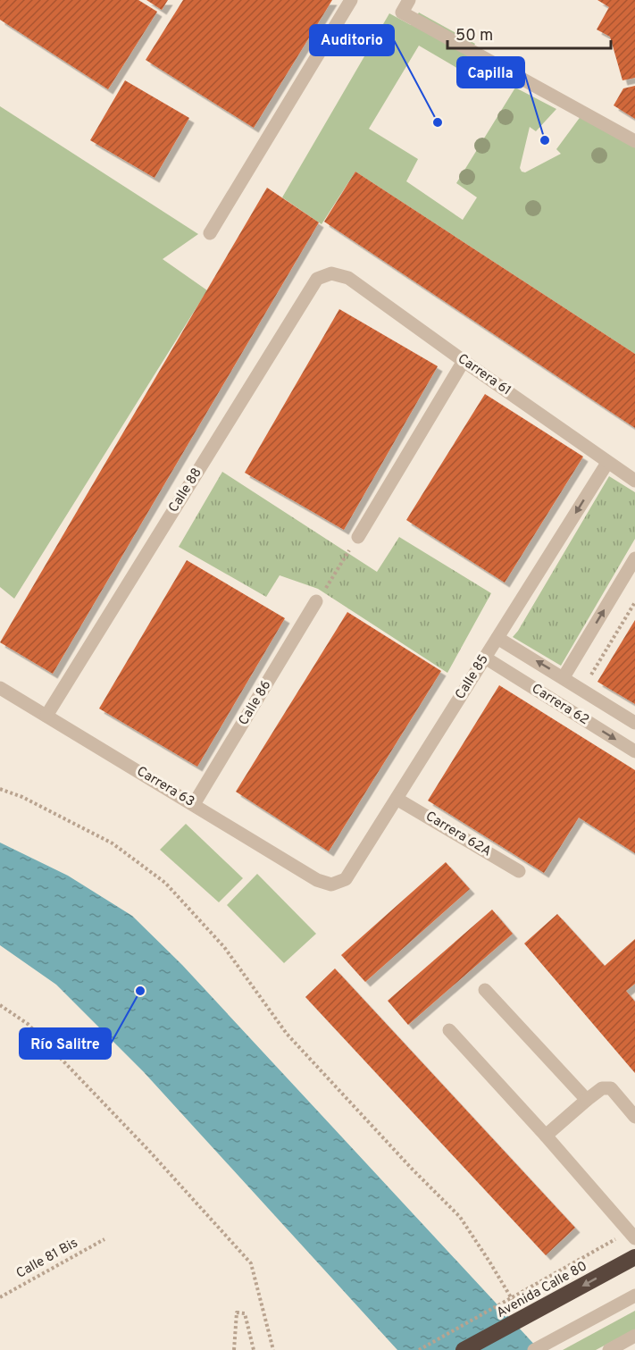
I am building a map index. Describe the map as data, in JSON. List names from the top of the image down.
{
  "streets": {
    "highway": ["Avenida Calle 80"],
    "street": [
      "Carrera 61",
      "Calle 88",
      "Calle 85",
      "Calle 86",
      "Carrera 62",
      "Carrera 63",
      "Carrera 62A"
    ],
    "path": ["Calle 81 Bis"]
  },
  "crossings": [
    ["Carrera 61", "Calle 88"],
    ["Carrera 61", "Calle 85"],
    ["Calle 88", "Carrera 63"],
    ["Calle 85", "Carrera 62"],
    ["Calle 85", "Carrera 63"],
    ["Calle 85", "Carrera 62A"],
    ["Calle 86", "Carrera 63"]
  ],
  "one_way": ["Avenida Calle 80"],
  "places": ["Auditorio", "Capilla", "Río Salitre"],
  "scale_bar": "50 m"
}
